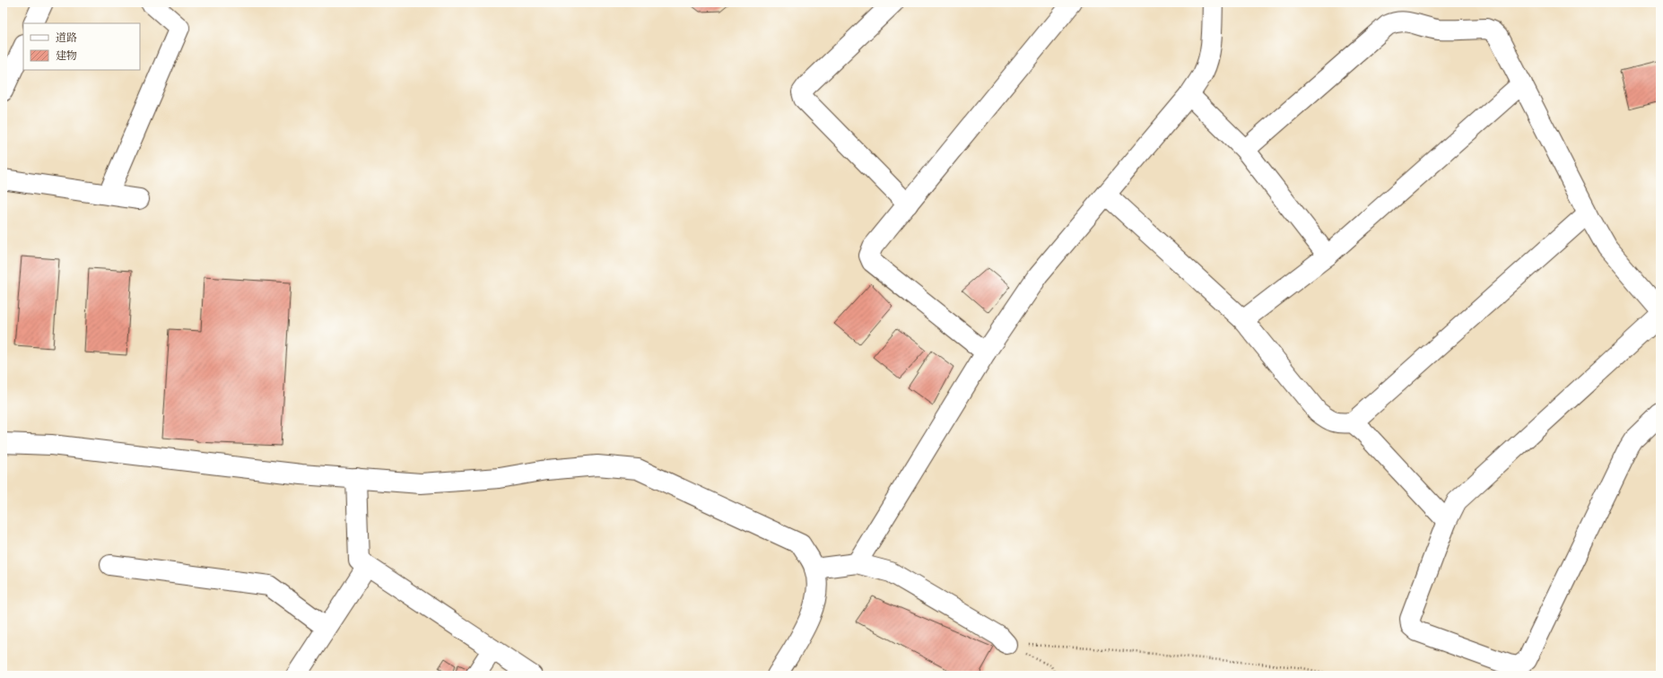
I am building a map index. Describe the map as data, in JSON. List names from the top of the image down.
{
  "legend": ["道路", "建物"]
}
